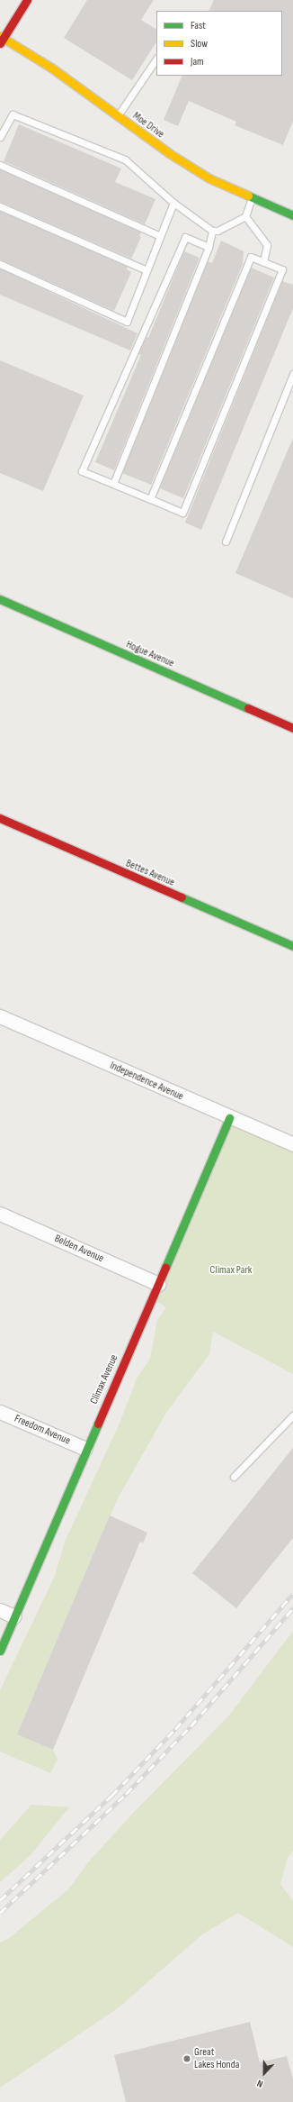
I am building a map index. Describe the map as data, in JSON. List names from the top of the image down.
{
  "streets": {
    "street": [
      "Moe Drive",
      "Hogue Avenue",
      "Bettes Avenue",
      "Independence Avenue",
      "Belden Avenue",
      "Climax Avenue",
      "Freedom Avenue"
    ]
  },
  "crossings": [
    ["Independence Avenue", "Climax Avenue"],
    ["Belden Avenue", "Climax Avenue"],
    ["Climax Avenue", "Freedom Avenue"]
  ],
  "parks": ["Climax Park"],
  "places": ["Great Lakes Honda"],
  "legend": ["Fast", "Slow", "Jam"],
  "north": "bottom"
}
